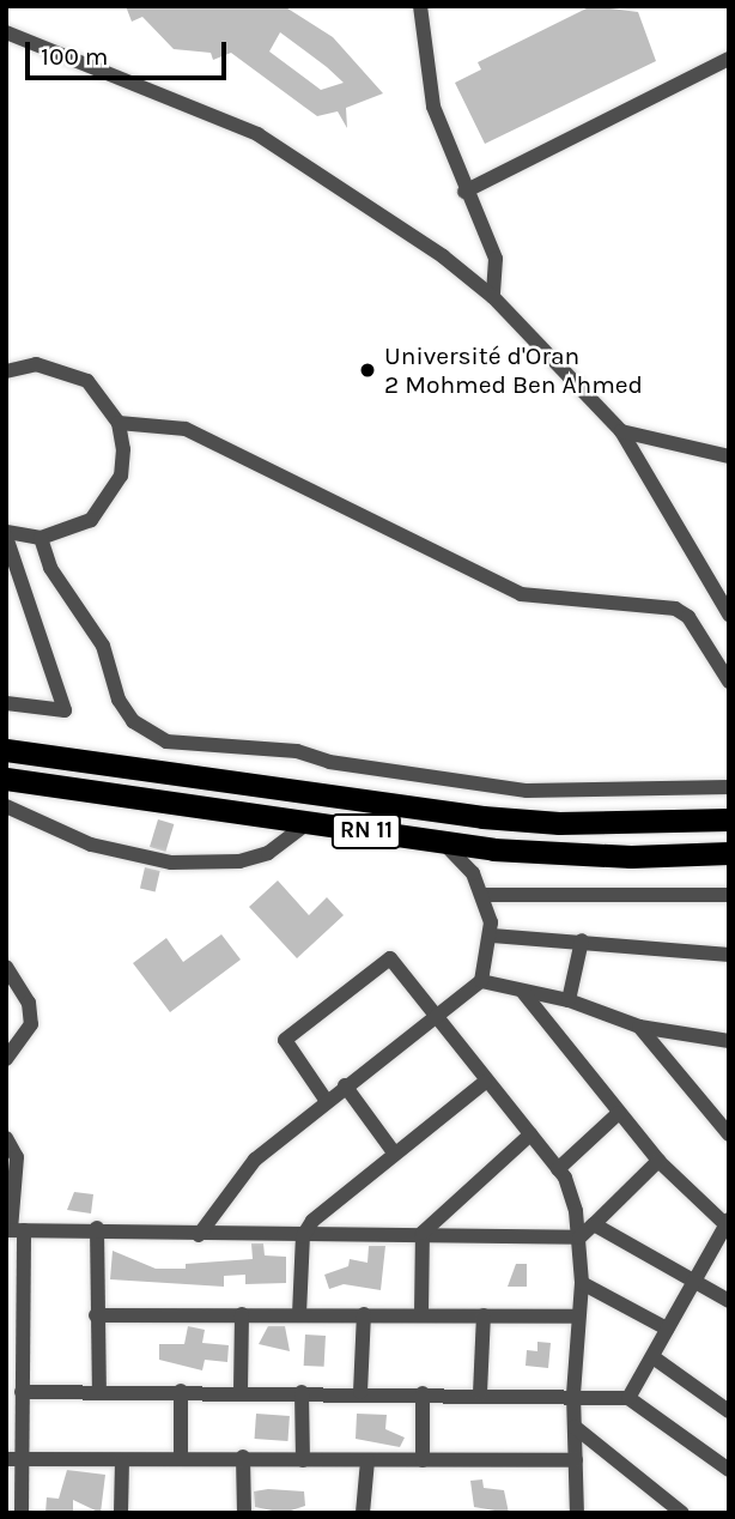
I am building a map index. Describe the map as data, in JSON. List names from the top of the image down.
{
  "streets": {
    "highway": ["RN 11"]
  },
  "places": ["Université d'Oran 2 Mohmed Ben Ahmed"],
  "scale_bar": "100 m"
}
